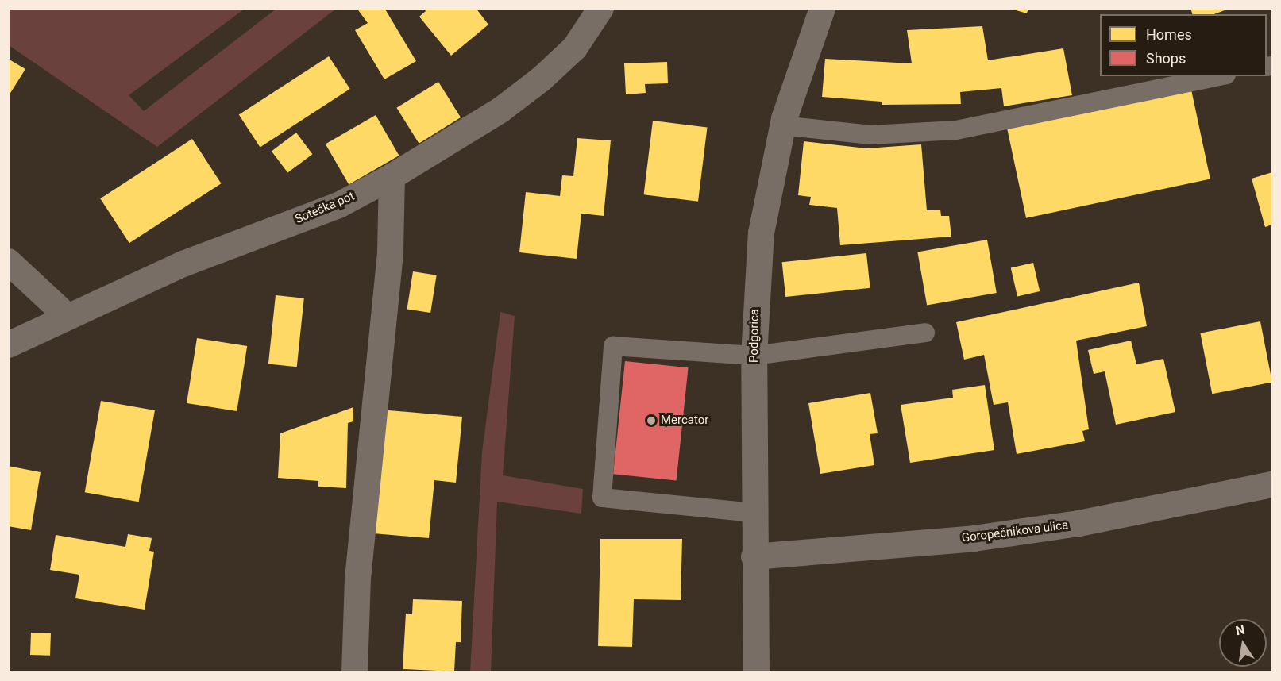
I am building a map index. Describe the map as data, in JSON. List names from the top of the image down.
{
  "streets": {
    "street": ["Soteška pot", "Podgorica", "Goropečnikova ulica"]
  },
  "crossings": [
    ["Podgorica", "Goropečnikova ulica"]
  ],
  "places": ["Mercator"],
  "legend": ["Homes", "Shops"],
  "north": "top"
}
